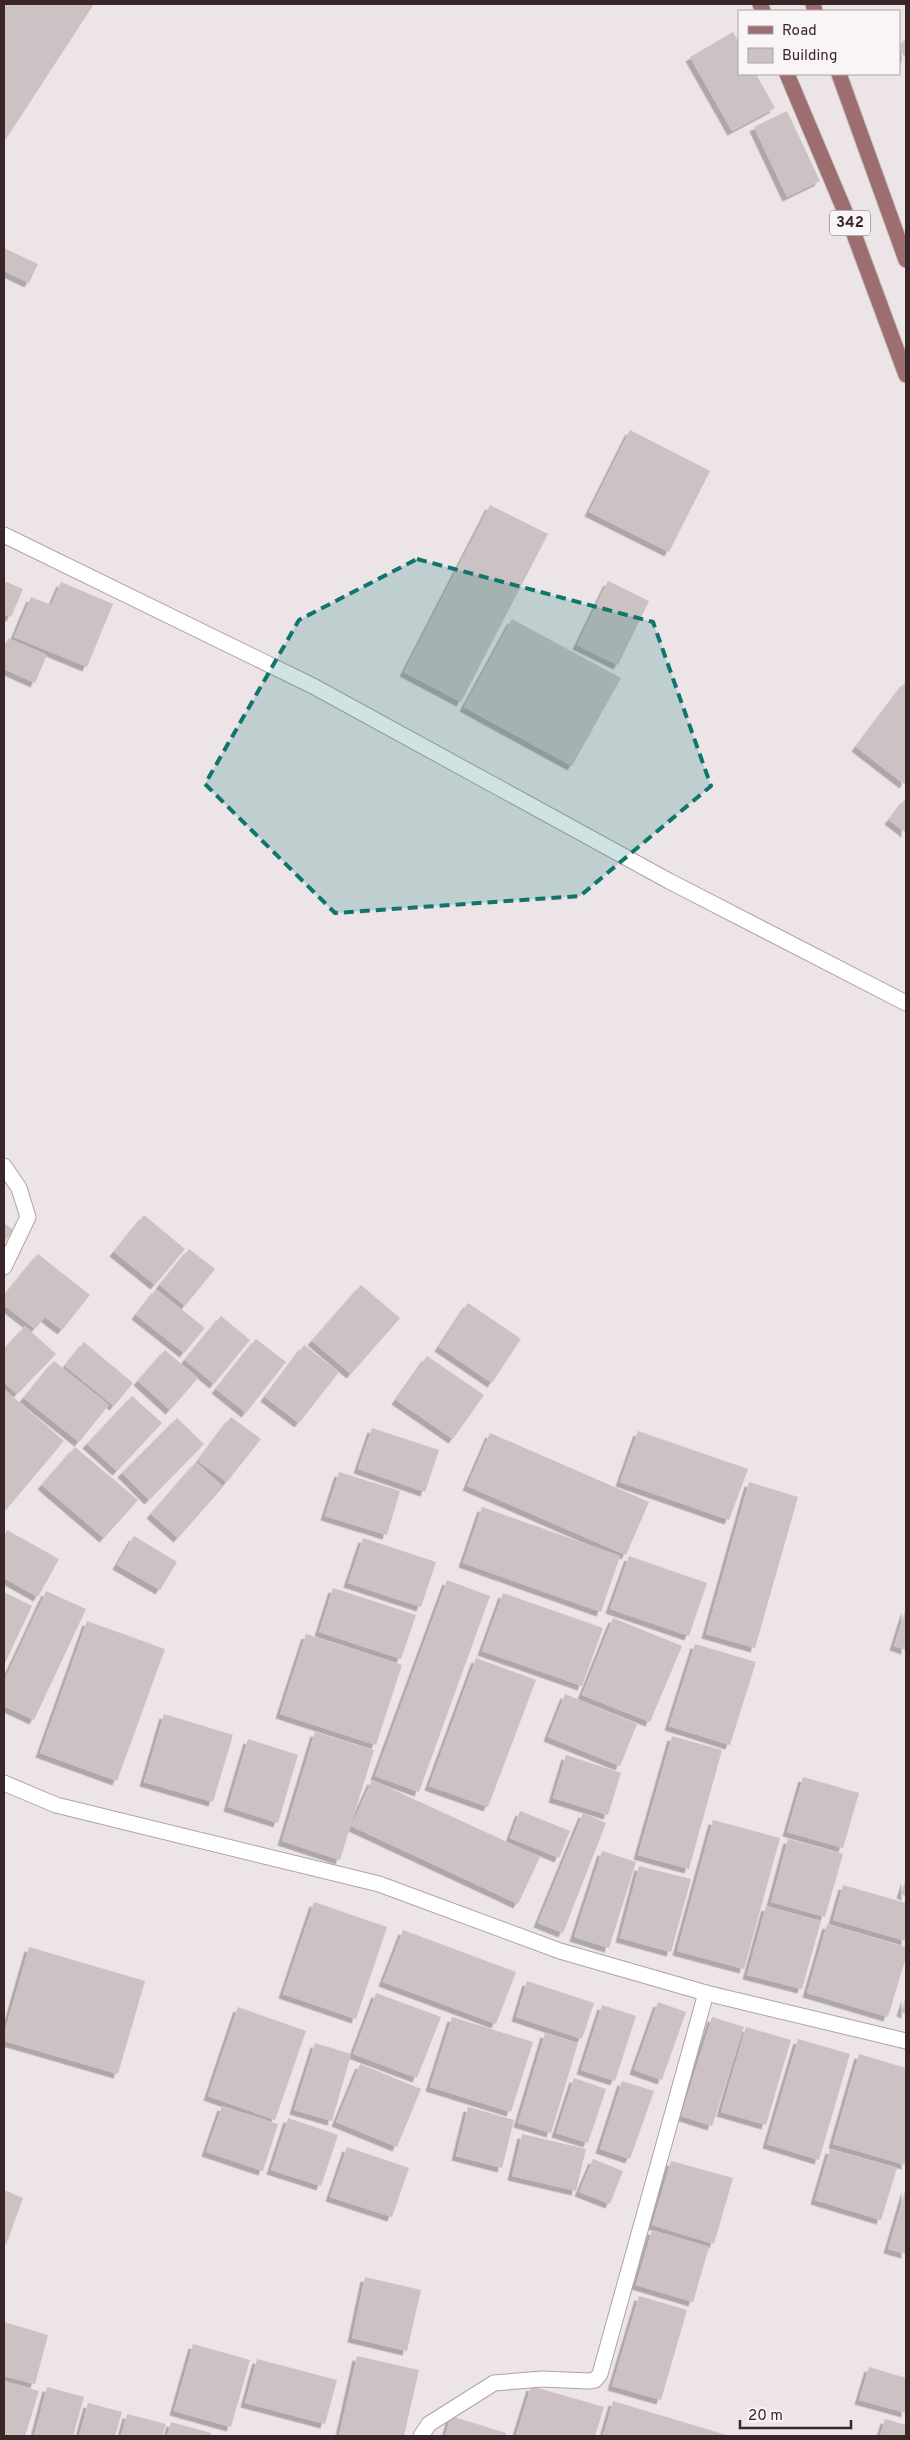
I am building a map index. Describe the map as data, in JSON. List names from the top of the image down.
{
  "streets": {
    "main road": ["342"]
  },
  "legend": ["Road", "Building"],
  "scale_bar": "20 m"
}
